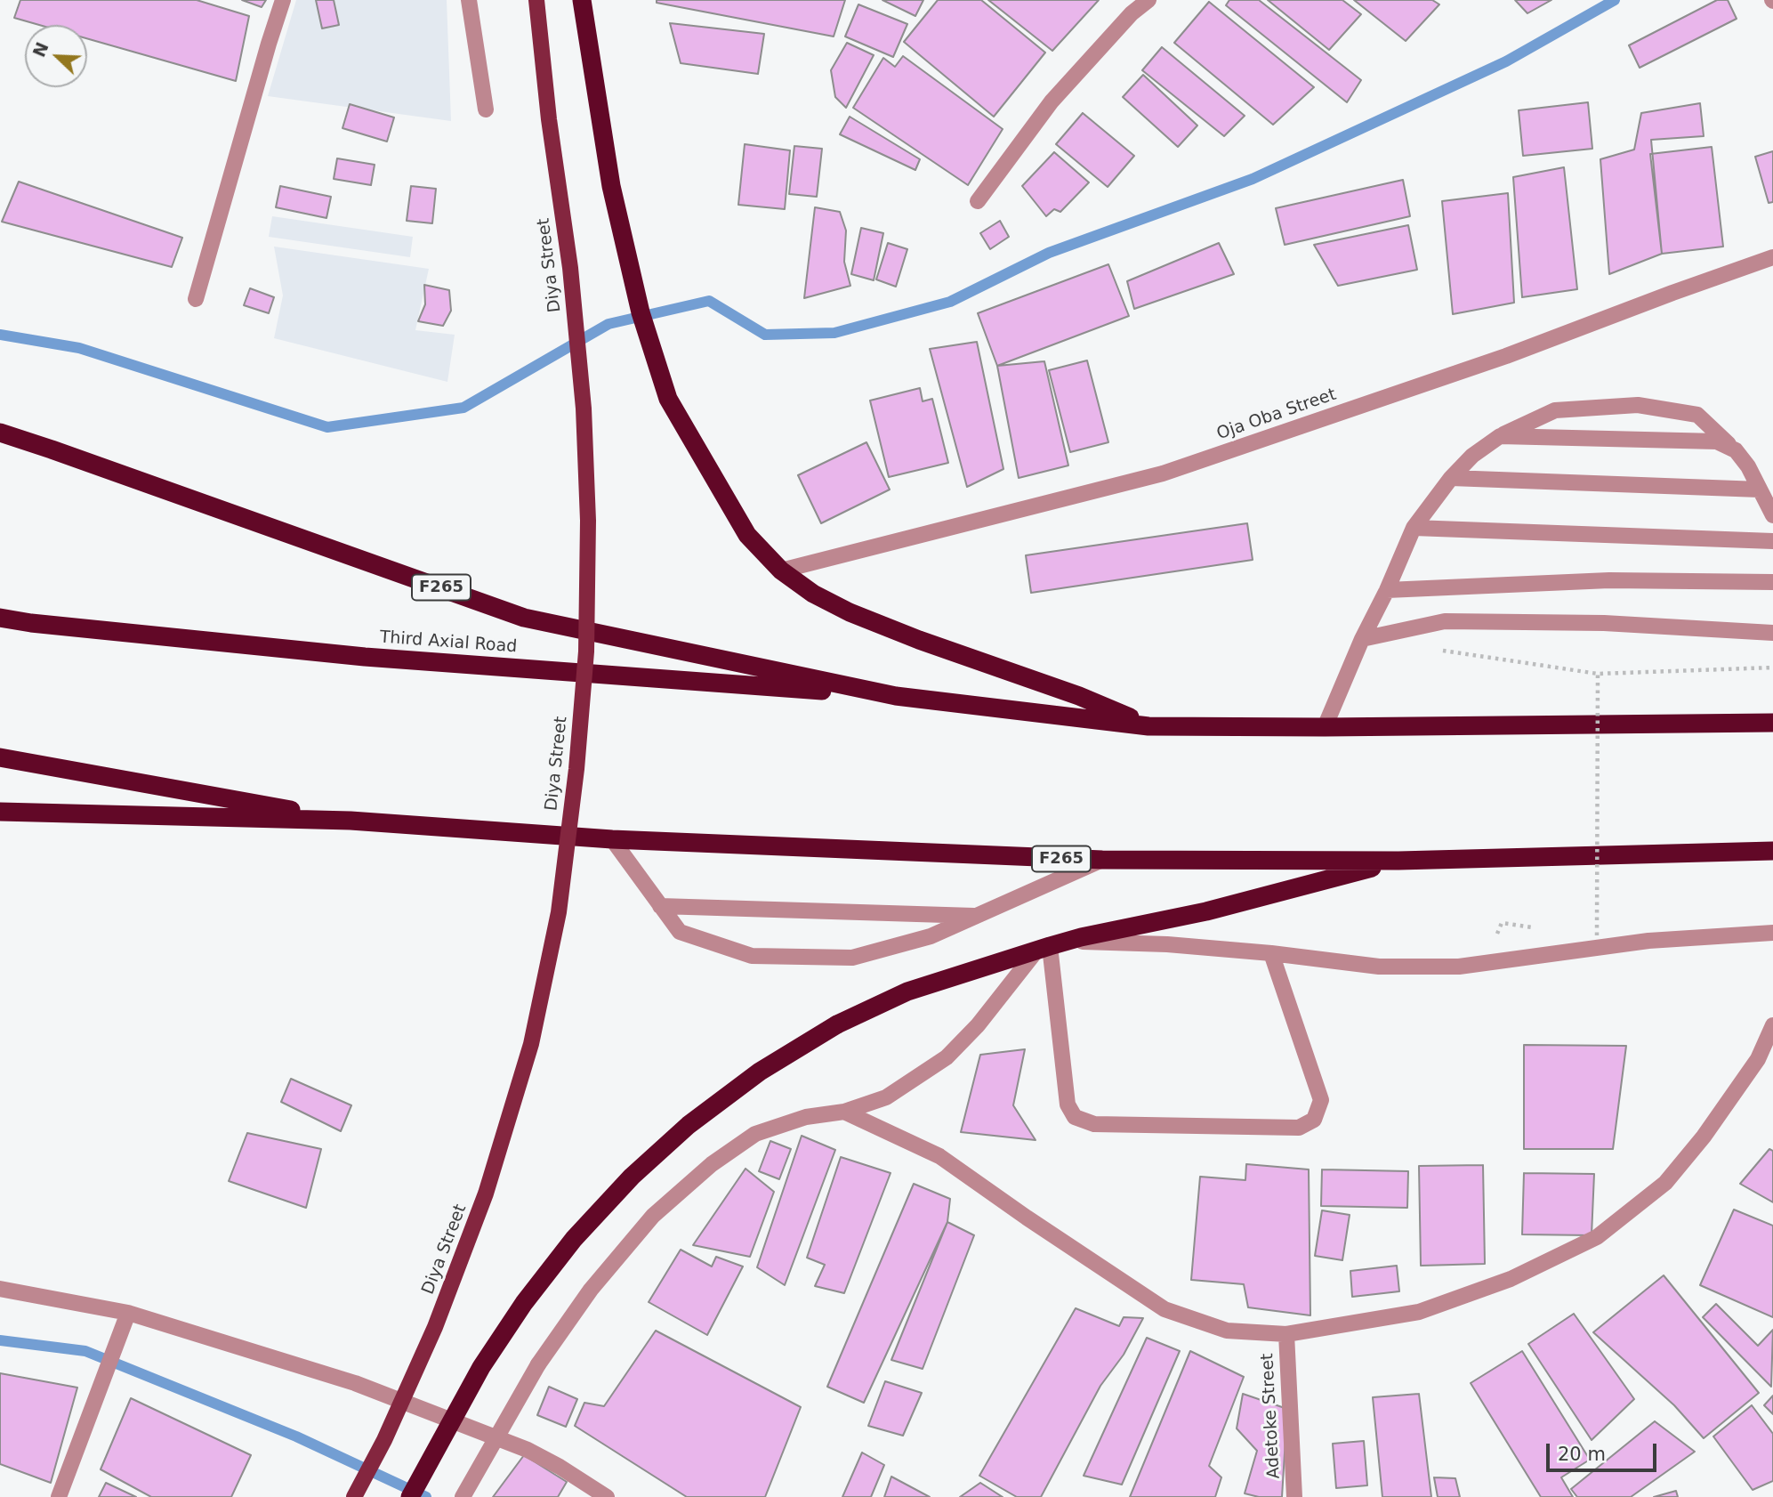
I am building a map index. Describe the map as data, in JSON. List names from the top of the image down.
{
  "streets": {
    "highway": ["F265", "Third Axial Road"],
    "main road": ["Diya Street"],
    "street": ["Oja Oba Street", "Adetoke Street"]
  },
  "crossings": [
    ["F265", "Third Axial Road"]
  ],
  "scale_bar": "20 m",
  "north": "top left"
}
